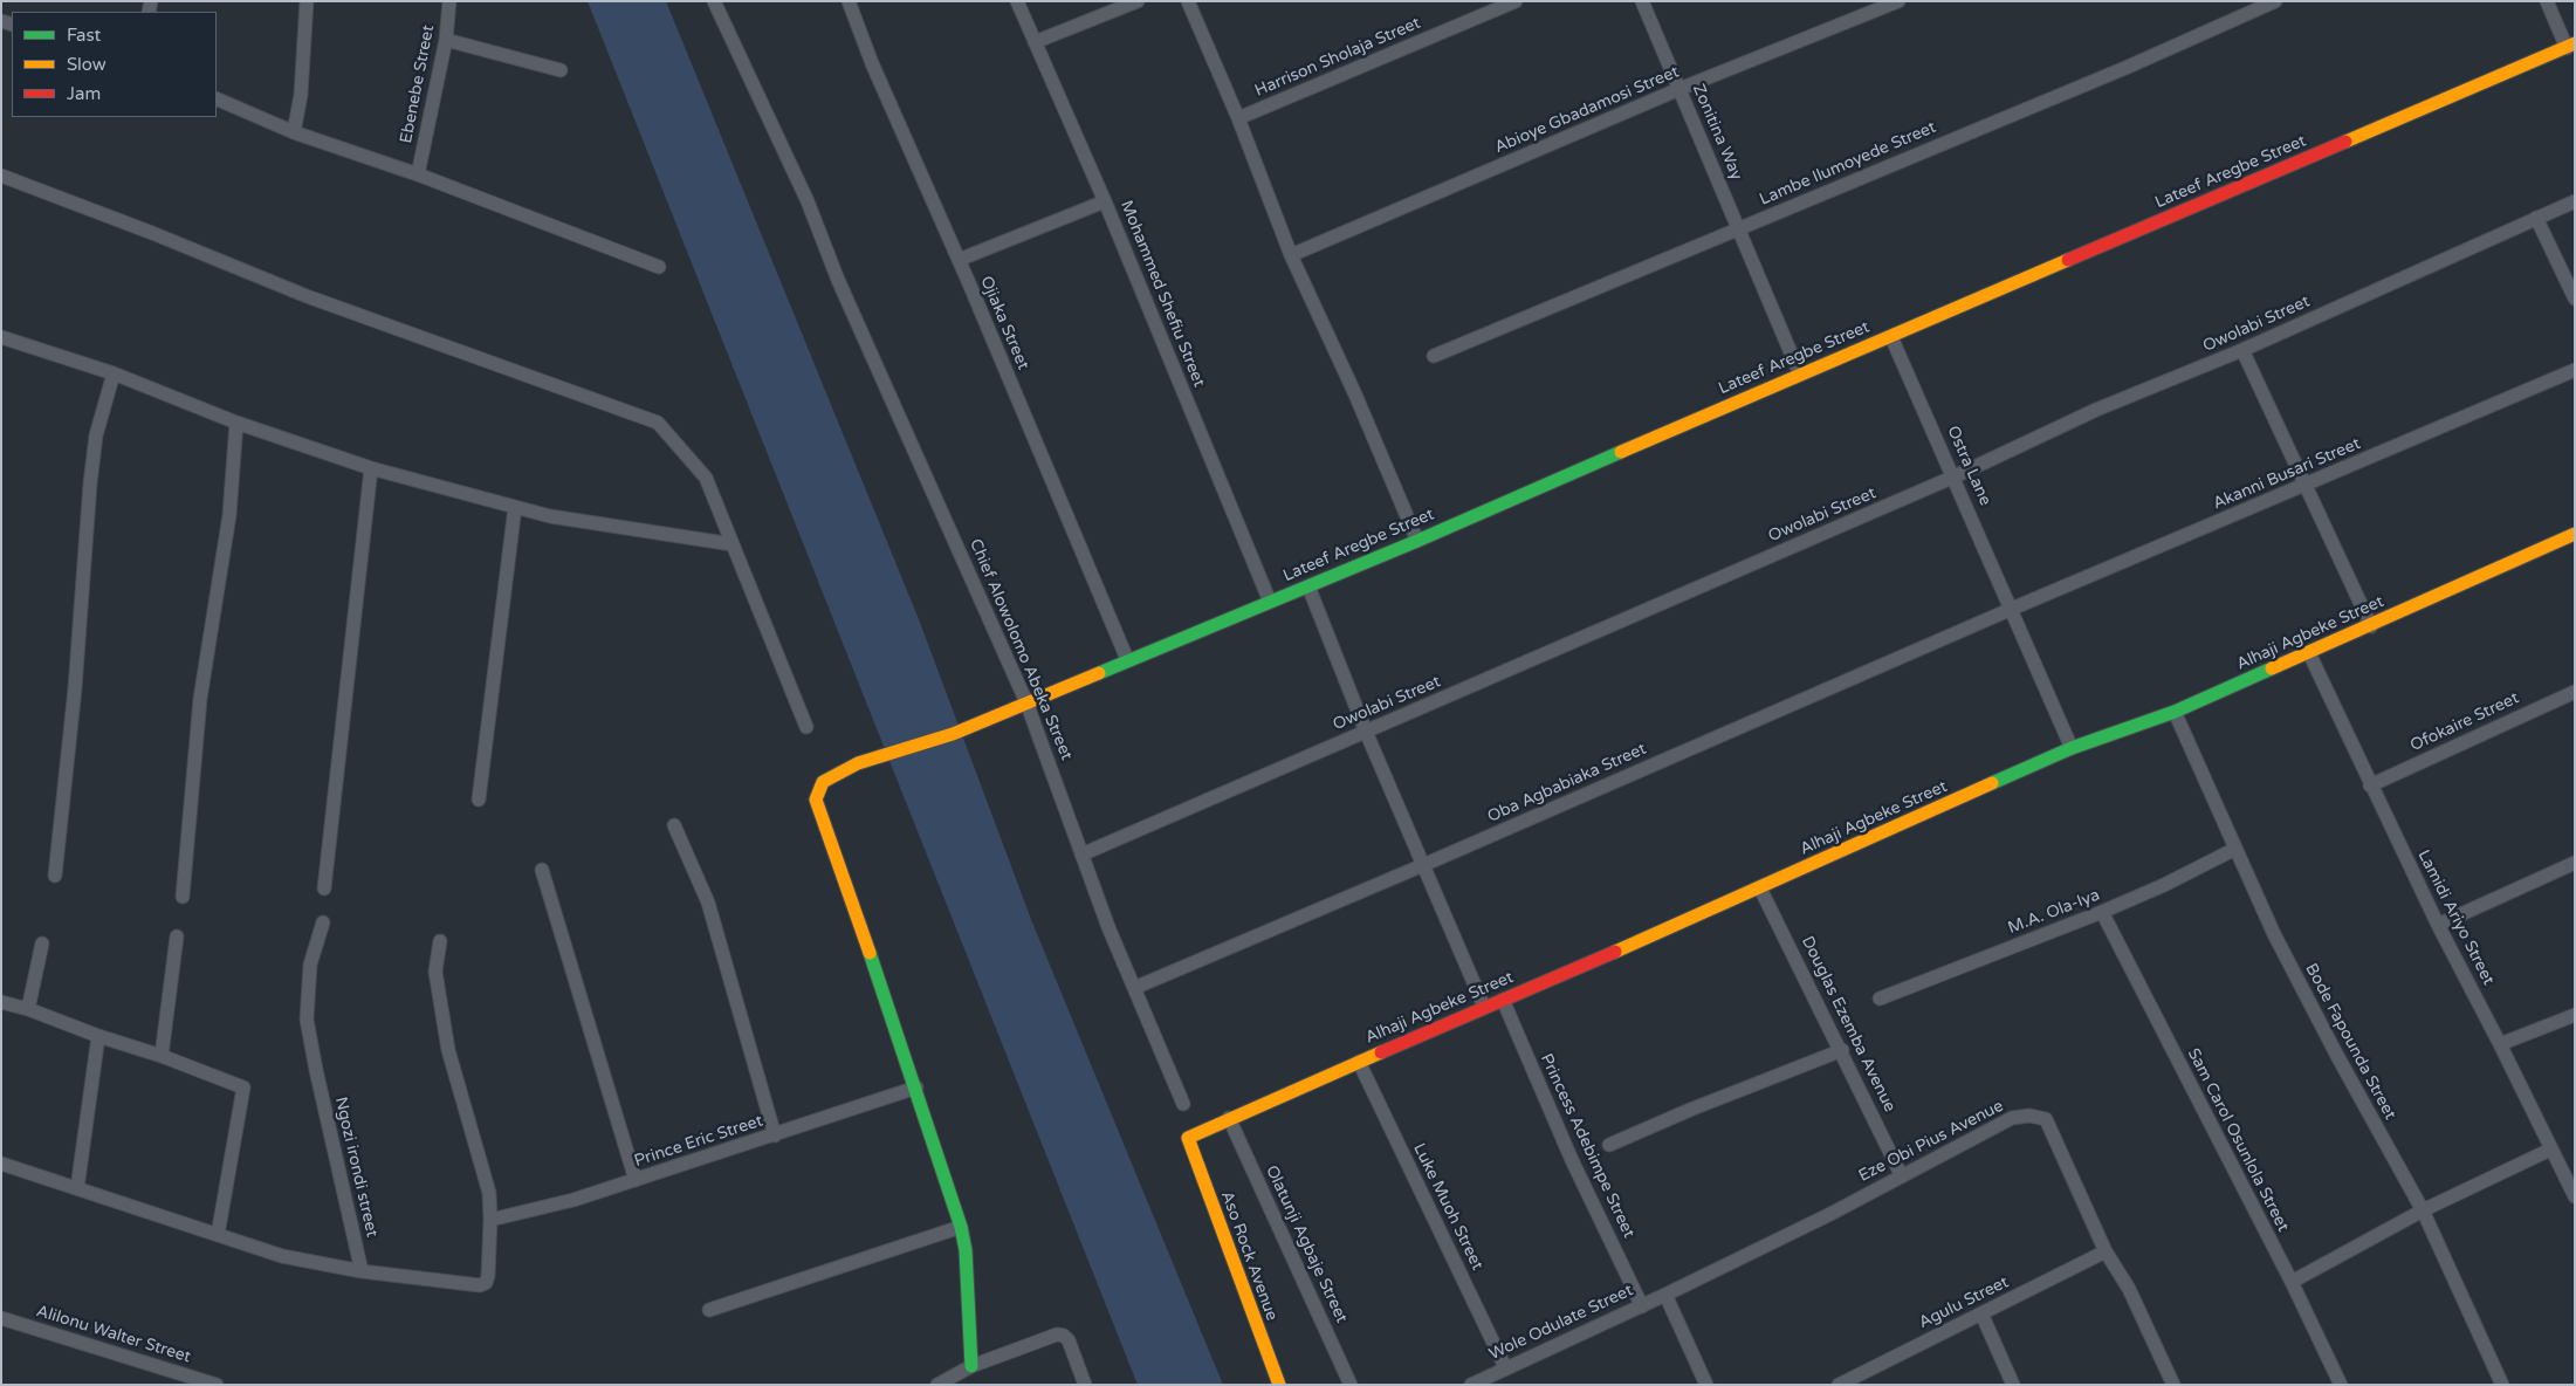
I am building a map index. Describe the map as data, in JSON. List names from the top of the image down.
{
  "streets": {
    "street": [
      "Harrison Sholaja Street",
      "Ebenebe Street",
      "Abioye Gbadamosi Street",
      "Zonitina Way",
      "Lambe Ilumoyede Street",
      "Lateef Aregbe Street",
      "Mohammed Shefiu Street",
      "Ojiaka Street",
      "Owolabi Street",
      "Ostra Lane",
      "Akanni Busari Street",
      "Alhaji Agbeke Street",
      "Chief Alowolomo Abeka Street",
      "Ofokaire Street",
      "Oba Agbabiaka Street",
      "M.A. Ola-Iya",
      "Lamidi Ariyo Street",
      "Douglas Ezemba Avenue",
      "Bode Fapounda Street",
      "Sam Carol Osunlola Street",
      "Prince Eric Street",
      "Eze Obi Pius Avenue",
      "Princess Adebimpe Street",
      "Ngozi irondi street",
      "Luke Muoh Street",
      "Olatunji Agbaje Street",
      "Aso Rock Avenue",
      "Agulu Street",
      "Wole Odulate Street",
      "Alilonu Walter Street"
    ]
  },
  "crossings": [
    ["Abioye Gbadamosi Street", "Zonitina Way"],
    ["Zonitina Way", "Lambe Ilumoyede Street"],
    ["Zonitina Way", "Lateef Aregbe Street"],
    ["Lateef Aregbe Street", "Mohammed Shefiu Street"],
    ["Lateef Aregbe Street", "Ojiaka Street"],
    ["Lateef Aregbe Street", "Ostra Lane"],
    ["Lateef Aregbe Street", "Chief Alowolomo Abeka Street"],
    ["Lateef Aregbe Street", "Prince Eric Street"],
    ["Owolabi Street", "Ostra Lane"],
    ["Owolabi Street", "Chief Alowolomo Abeka Street"],
    ["Ostra Lane", "Akanni Busari Street"],
    ["Ostra Lane", "Alhaji Agbeke Street"],
    ["Ostra Lane", "Oba Agbabiaka Street"],
    ["Akanni Busari Street", "Oba Agbabiaka Street"],
    ["Alhaji Agbeke Street", "Lamidi Ariyo Street"],
    ["Alhaji Agbeke Street", "Douglas Ezemba Avenue"],
    ["Alhaji Agbeke Street", "Bode Fapounda Street"],
    ["Alhaji Agbeke Street", "Princess Adebimpe Street"],
    ["Alhaji Agbeke Street", "Luke Muoh Street"],
    ["Alhaji Agbeke Street", "Olatunji Agbaje Street"],
    ["Alhaji Agbeke Street", "Aso Rock Avenue"],
    ["Chief Alowolomo Abeka Street", "Oba Agbabiaka Street"],
    ["Ofokaire Street", "Lamidi Ariyo Street"],
    ["M.A. Ola-Iya", "Bode Fapounda Street"],
    ["M.A. Ola-Iya", "Sam Carol Osunlola Street"],
    ["Douglas Ezemba Avenue", "Eze Obi Pius Avenue"],
    ["Eze Obi Pius Avenue", "Agulu Street"],
    ["Eze Obi Pius Avenue", "Wole Odulate Street"],
    ["Princess Adebimpe Street", "Wole Odulate Street"],
    ["Luke Muoh Street", "Wole Odulate Street"]
  ],
  "legend": ["Fast", "Slow", "Jam"]
}
